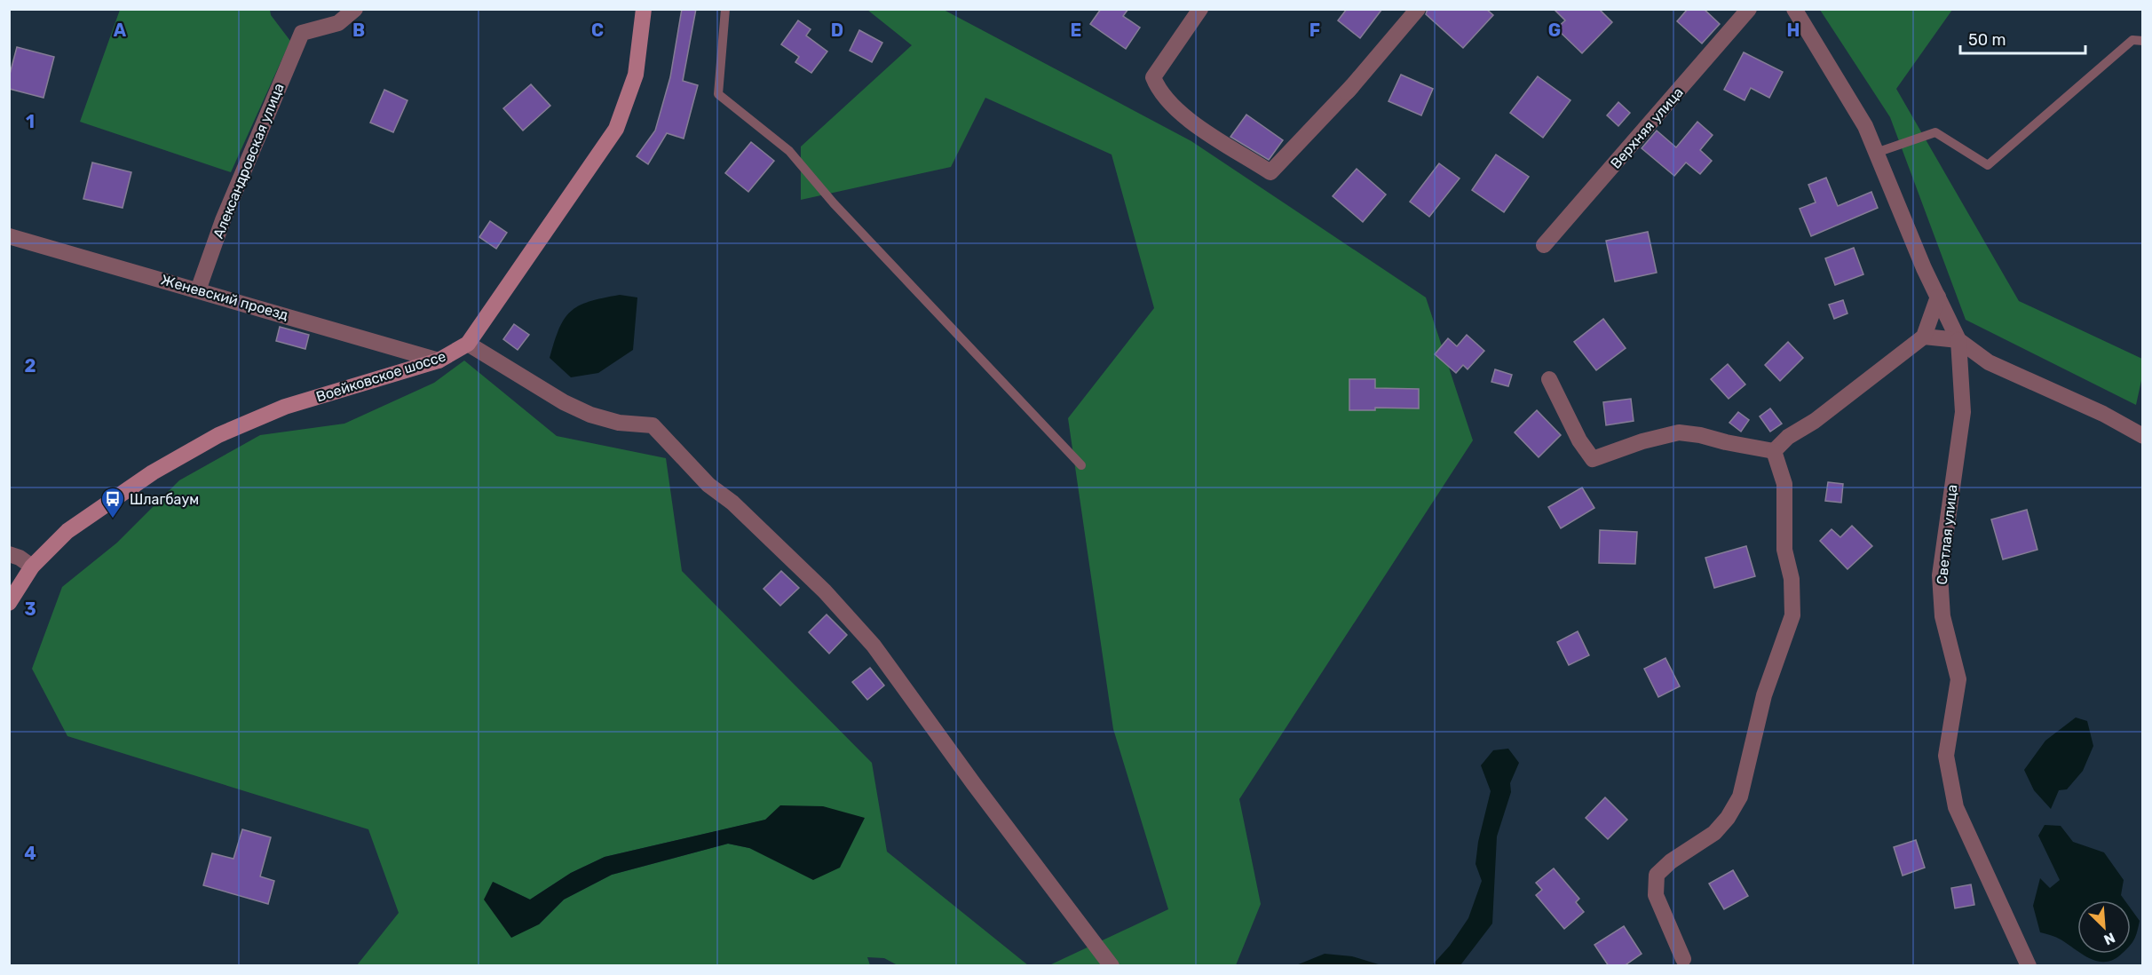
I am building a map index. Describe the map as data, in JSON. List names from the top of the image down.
{
  "streets": {
    "street": [
      "Верхняя улица",
      "Александровская улица",
      "Женевский проезд",
      "Воейковское шоссе",
      "Светлая улица"
    ]
  },
  "crossings": [
    ["Александровская улица", "Женевский проезд"],
    ["Женевский проезд", "Воейковское шоссе"]
  ],
  "places": {
    "bus stop": ["Шлагбаум"]
  },
  "scale_bar": "50 m",
  "north": "bottom right",
  "grid": {
    "columns": [
      "A",
      "B",
      "C",
      "D",
      "E",
      "F",
      "G",
      "H"
    ],
    "rows": [
      "1",
      "2",
      "3",
      "4"
    ]
  }
}
